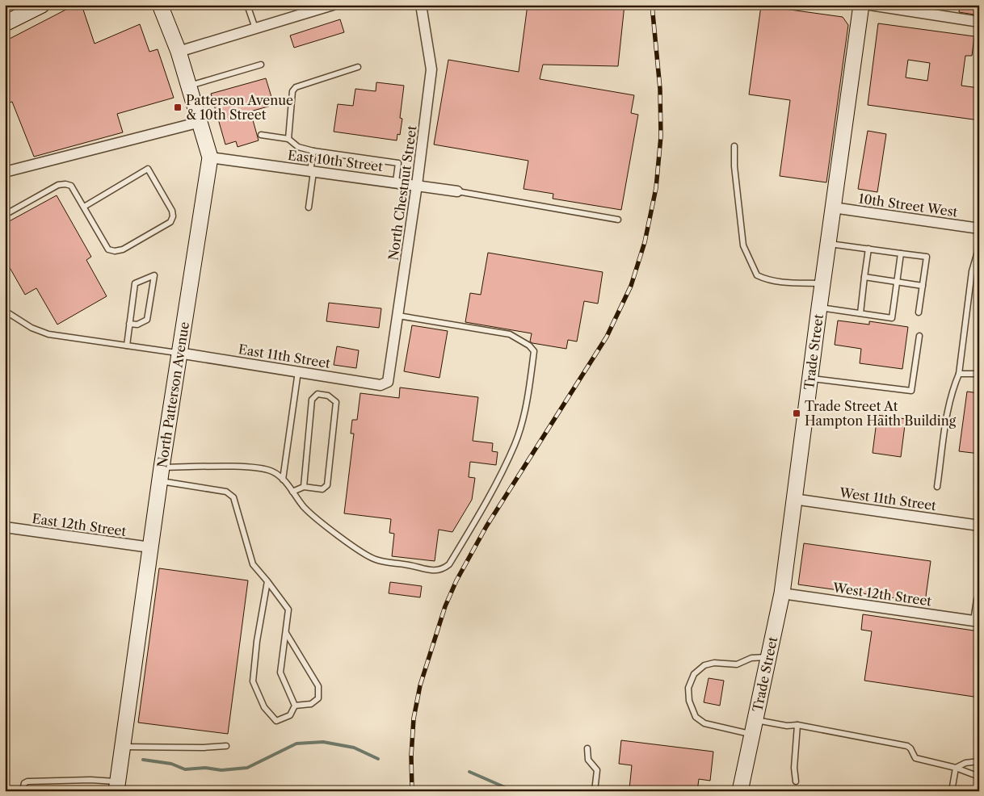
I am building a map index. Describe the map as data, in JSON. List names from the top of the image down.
{
  "streets": {
    "main road": ["Trade Street", "North Patterson Avenue"],
    "street": [
      "East 10th Street",
      "North Chestnut Street",
      "10th Street West",
      "East 11th Street",
      "West 11th Street",
      "East 12th Street",
      "West 12th Street"
    ]
  },
  "crossings": [
    ["East 10th Street", "North Chestnut Street"],
    ["East 10th Street", "North Patterson Avenue"],
    ["North Chestnut Street", "East 11th Street"],
    ["10th Street West", "Trade Street"],
    ["Trade Street", "West 11th Street"],
    ["Trade Street", "West 12th Street"],
    ["East 11th Street", "North Patterson Avenue"],
    ["North Patterson Avenue", "East 12th Street"]
  ],
  "places": {
    "transit": ["Patterson Avenue & 10th Street", "Trade Street At Hampton Haith Building"]
  }
}
